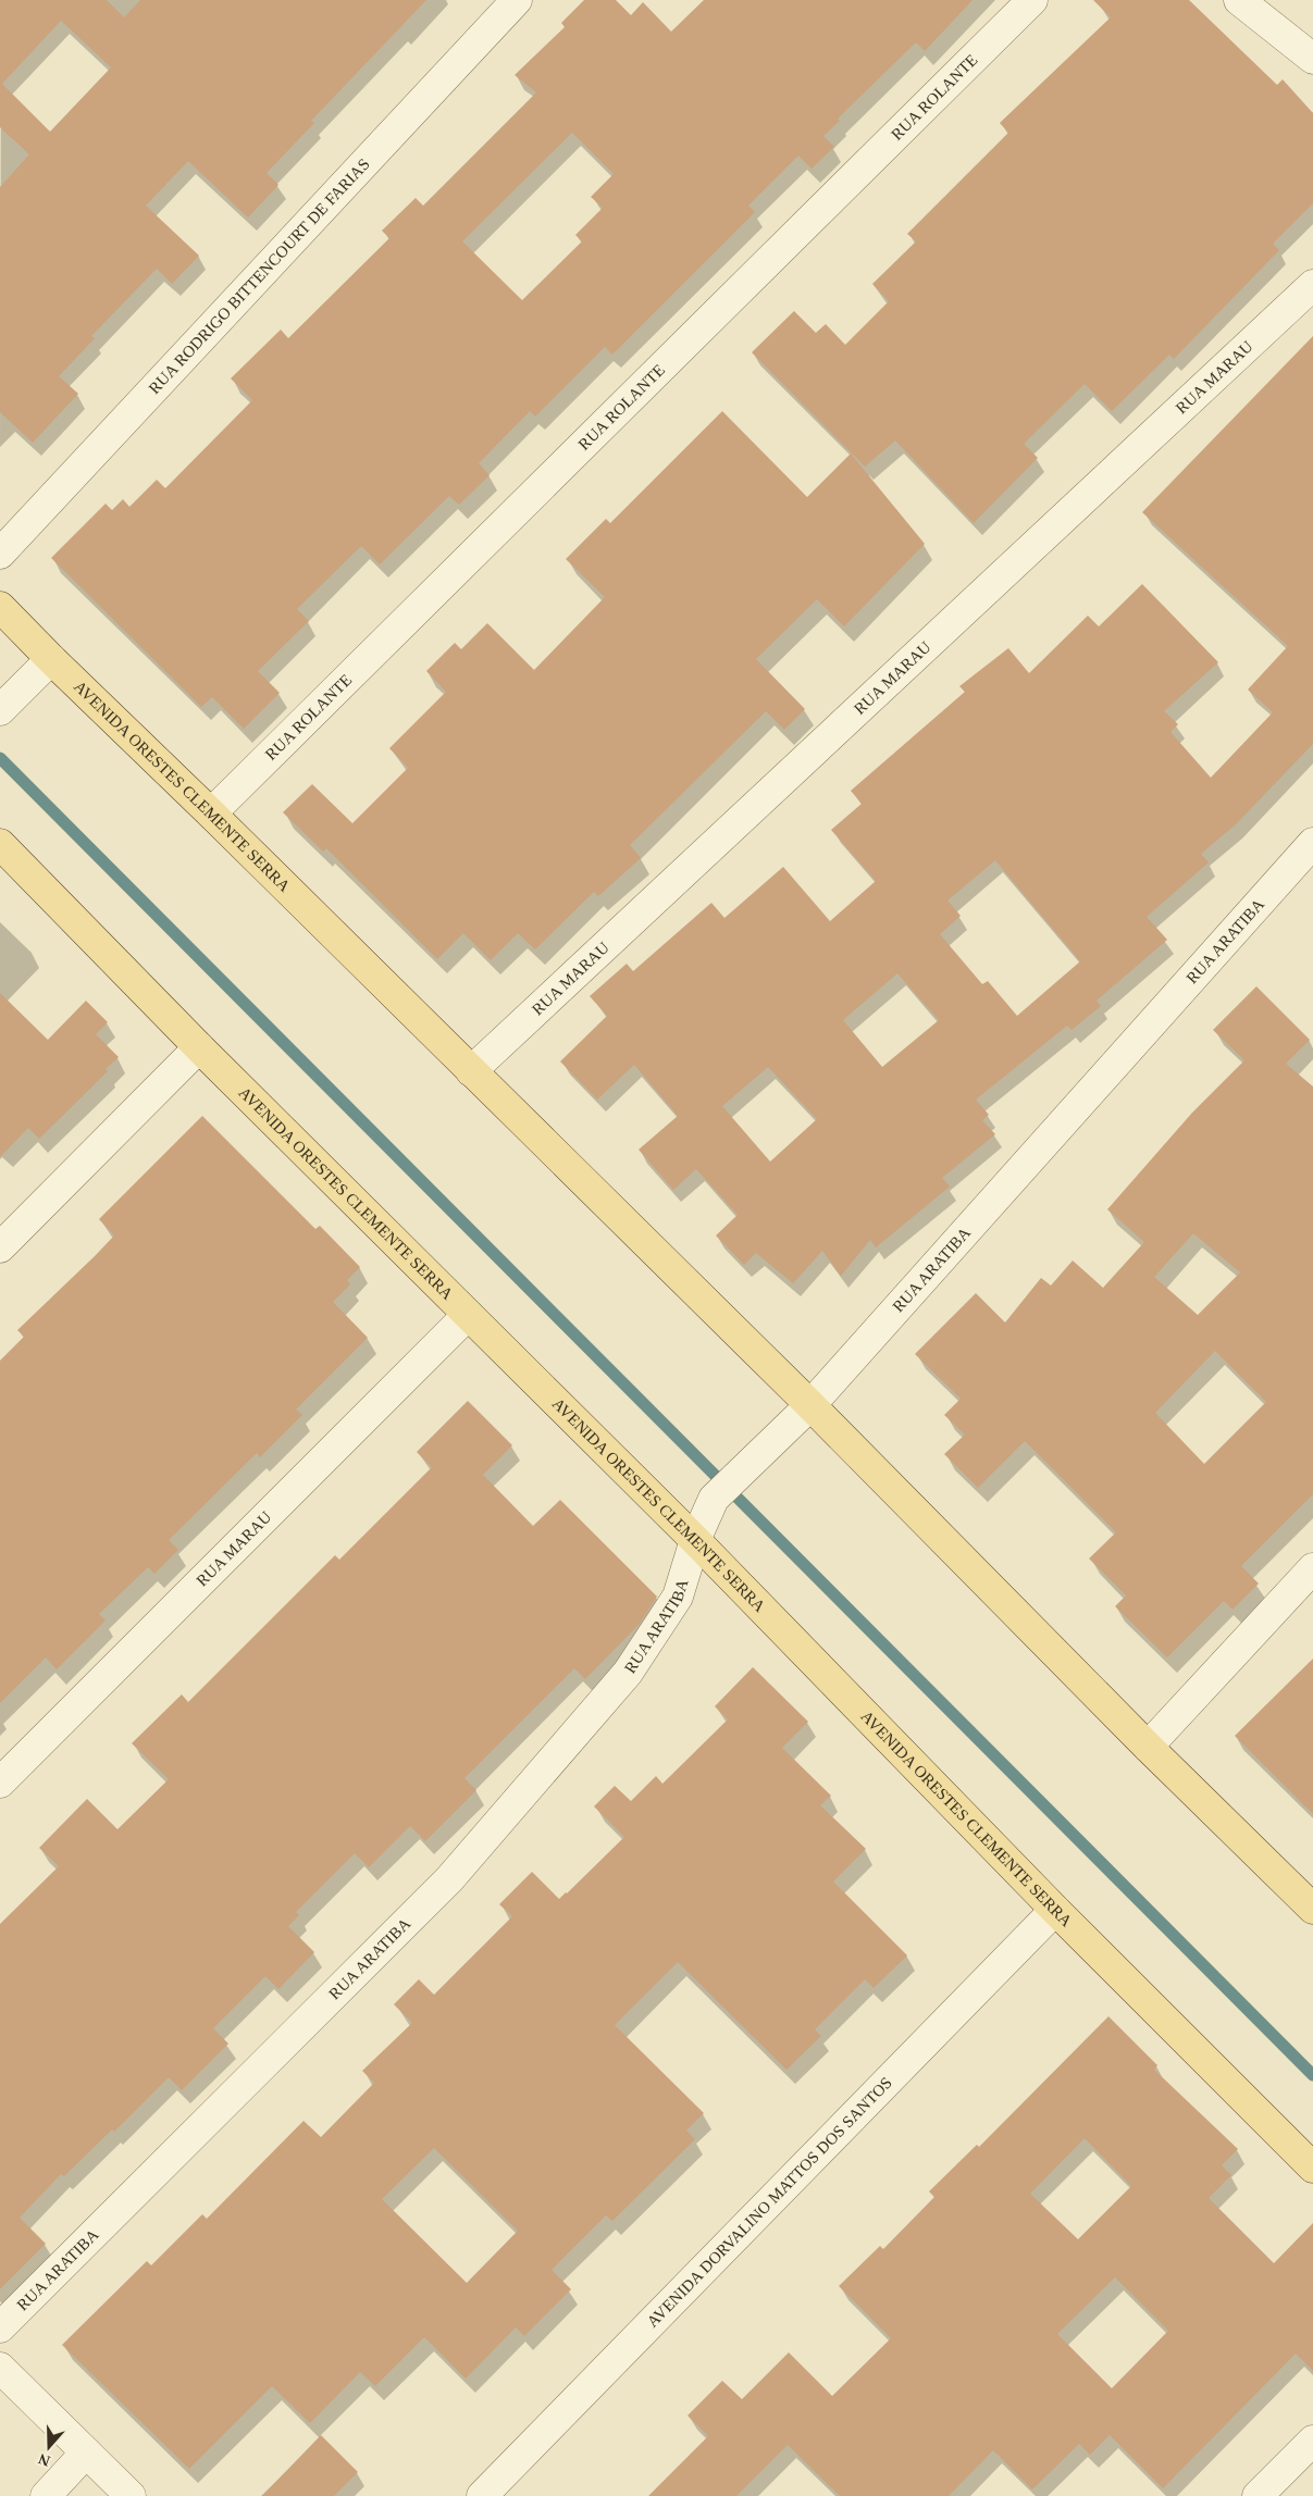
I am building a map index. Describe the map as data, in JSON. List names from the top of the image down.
{
  "streets": {
    "main road": ["AVENIDA ORESTES CLEMENTE SERRA"],
    "street": [
      "RUA ROLANTE",
      "RUA RODRIGO BITTENCOURT DE FARIAS",
      "RUA MARAU",
      "RUA ARATIBA",
      "AVENIDA DORVALINO MATTOS DOS SANTOS"
    ]
  },
  "crossings": [
    ["RUA ROLANTE", "AVENIDA ORESTES CLEMENTE SERRA"],
    ["RUA MARAU", "AVENIDA ORESTES CLEMENTE SERRA"],
    ["AVENIDA ORESTES CLEMENTE SERRA", "RUA ARATIBA"],
    ["AVENIDA ORESTES CLEMENTE SERRA", "AVENIDA DORVALINO MATTOS DOS SANTOS"]
  ],
  "north": "bottom"
}
